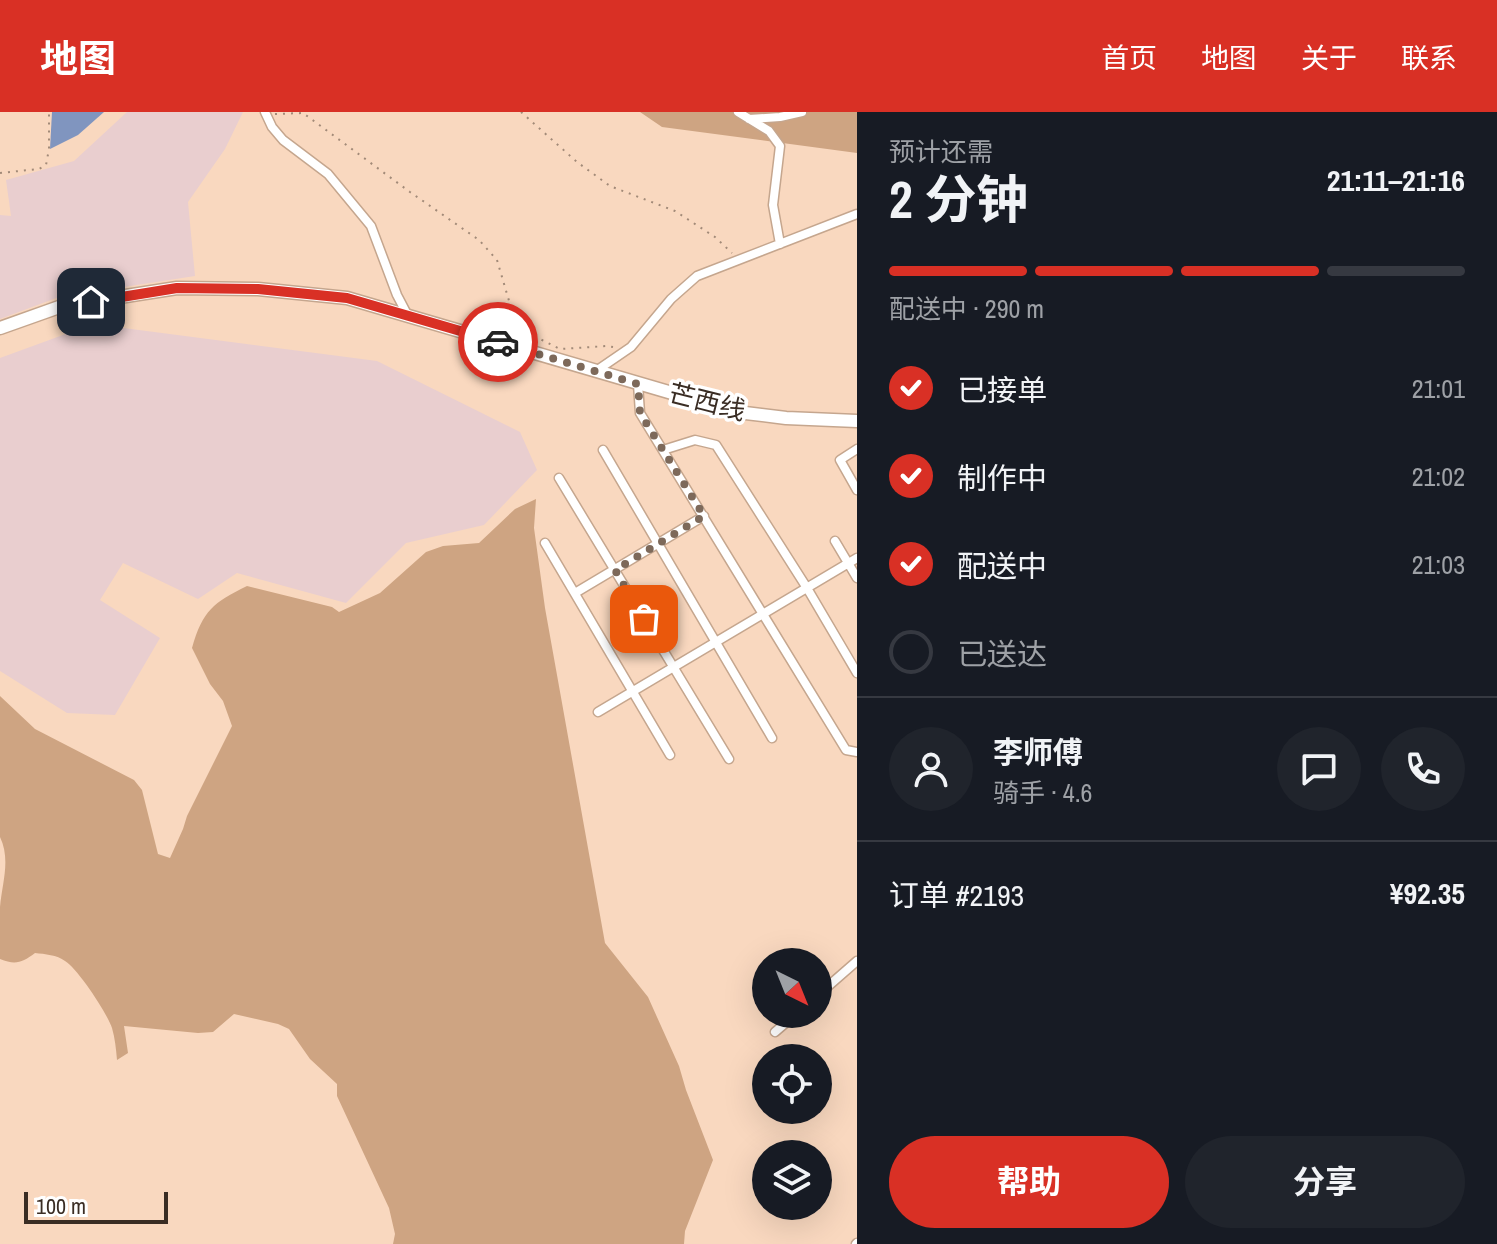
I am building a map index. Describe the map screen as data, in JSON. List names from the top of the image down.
{
  "streets": {
    "main road": ["芒西线"]
  },
  "scale_bar": "100 m",
  "north": "bottom right",
  "page": {
    "header": "地图",
    "nav": [
      "首页",
      "地图",
      "关于",
      "联系"
    ],
    "heading": ["2 分钟", "预计还需", "21:11–21:16"],
    "panel": [
      "李师傅",
      "骑手 · 4.6",
      "订单 #2193",
      "¥92.35"
    ],
    "bar": "配送中 · 290 m",
    "list": [
      ["已接单", "21:01"],
      ["制作中", "21:02"],
      ["配送中", "21:03"],
      "已送达"
    ],
    "buttons": ["帮助", "分享"],
    "scale": "100 m"
  }
}
